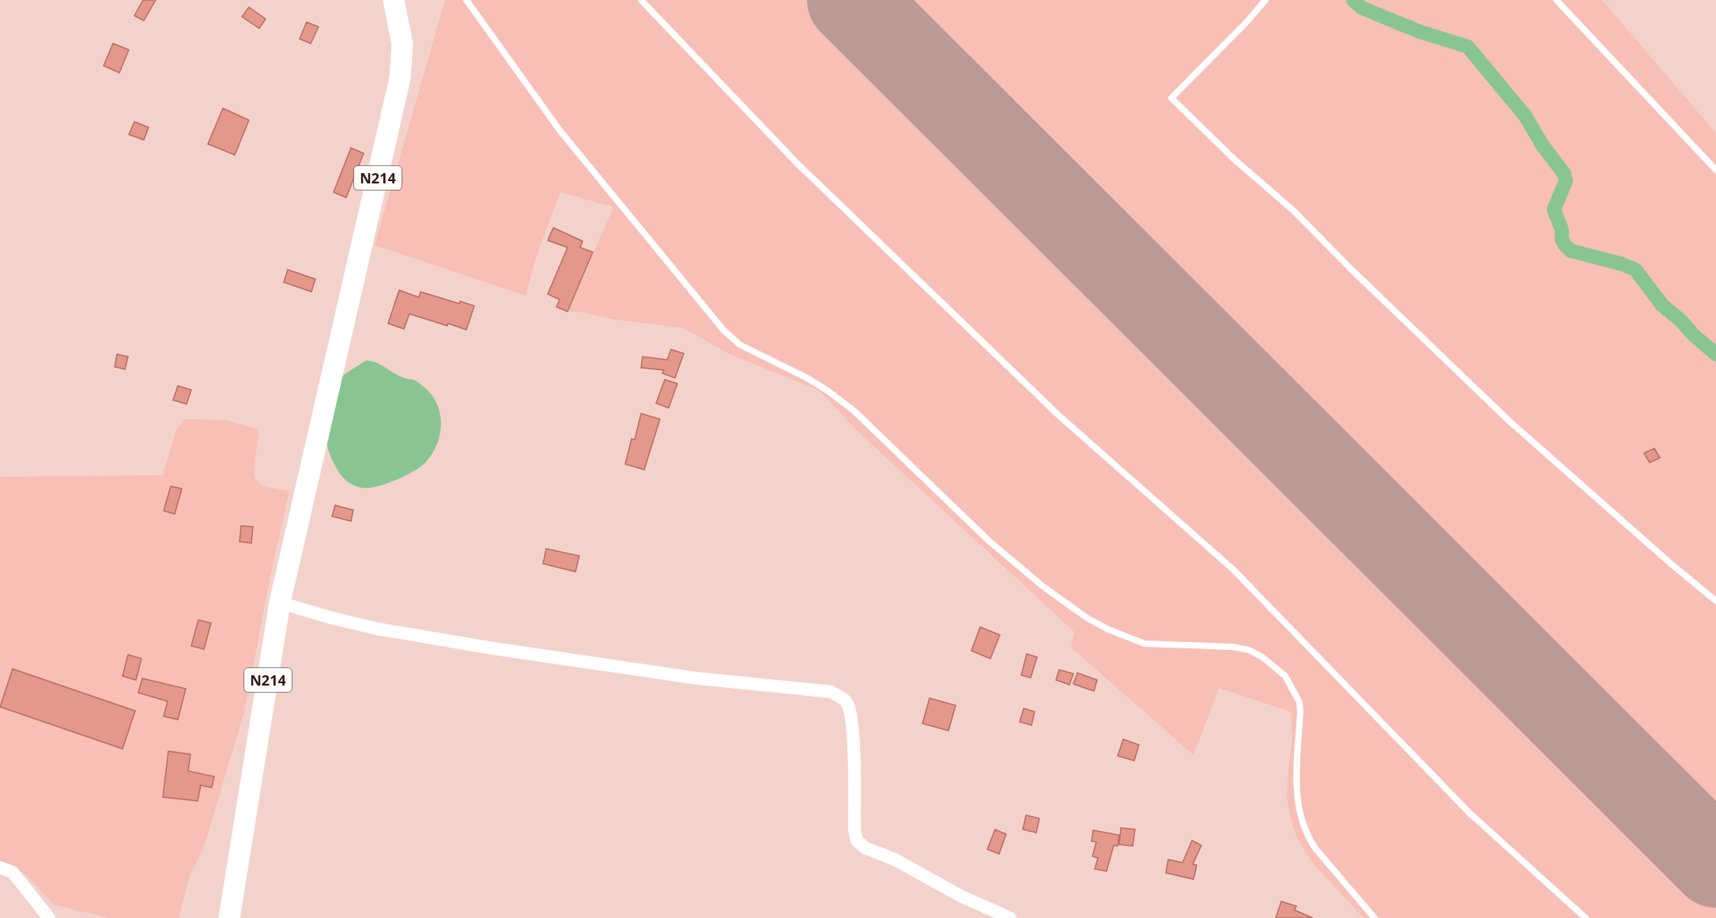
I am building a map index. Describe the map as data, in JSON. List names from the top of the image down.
{
  "streets": {
    "highway": ["N214"]
  }
}
